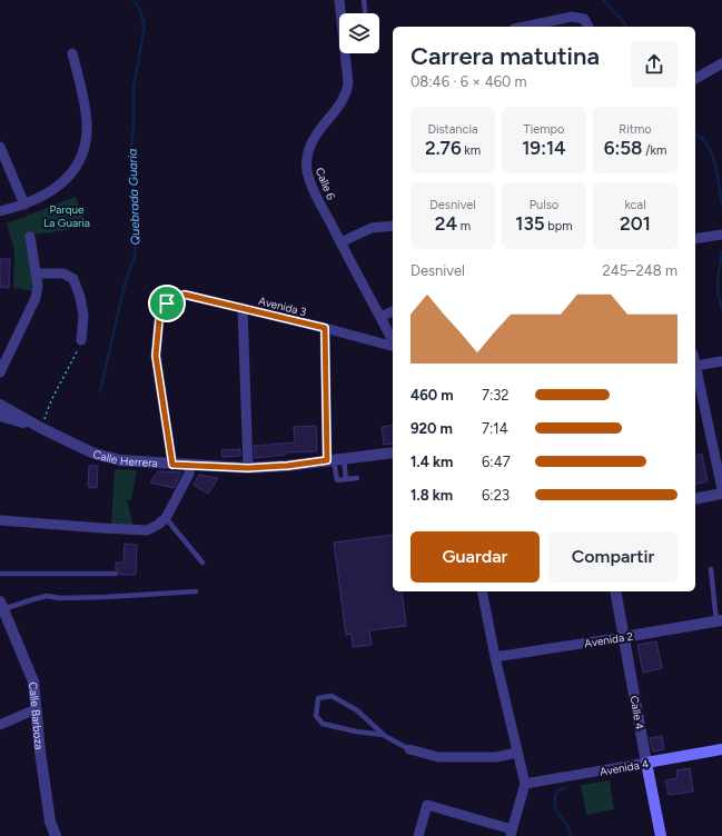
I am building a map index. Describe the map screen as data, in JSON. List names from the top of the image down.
{
  "streets": {
    "main road": ["Calle 4", "Avenida 4"],
    "street": [
      "Calle 6",
      "Avenida 3",
      "Calle Herrera",
      "Avenida 2",
      "Calle Barboza"
    ]
  },
  "crossings": [
    ["Avenida 3", "Calle Herrera"],
    ["Avenida 2", "Calle 4"],
    ["Calle 4", "Avenida 4"]
  ],
  "water": ["Quebrada Guaria"],
  "parks": ["Parque La Guaria"],
  "page": {
    "heading": ["Carrera matutina", "08:46 · 6 × 460 m"],
    "stats": [
      ["Distancia", "2.76 km"],
      ["Tiempo", "19:14"],
      ["Ritmo", "6:58 /km"],
      ["Desnivel", "24 m"],
      ["Pulso", "135 bpm"],
      ["kcal", "201"]
    ],
    "chart": ["Desnivel", "245–248 m"],
    "list": [
      {
        "name": "460 m",
        "note": "7:32"
      },
      {
        "name": "920 m",
        "note": "7:14"
      },
      {
        "name": "1.4 km",
        "note": "6:47"
      },
      {
        "name": "1.8 km",
        "note": "6:23"
      }
    ],
    "buttons": ["Guardar", "Compartir"]
  }
}
